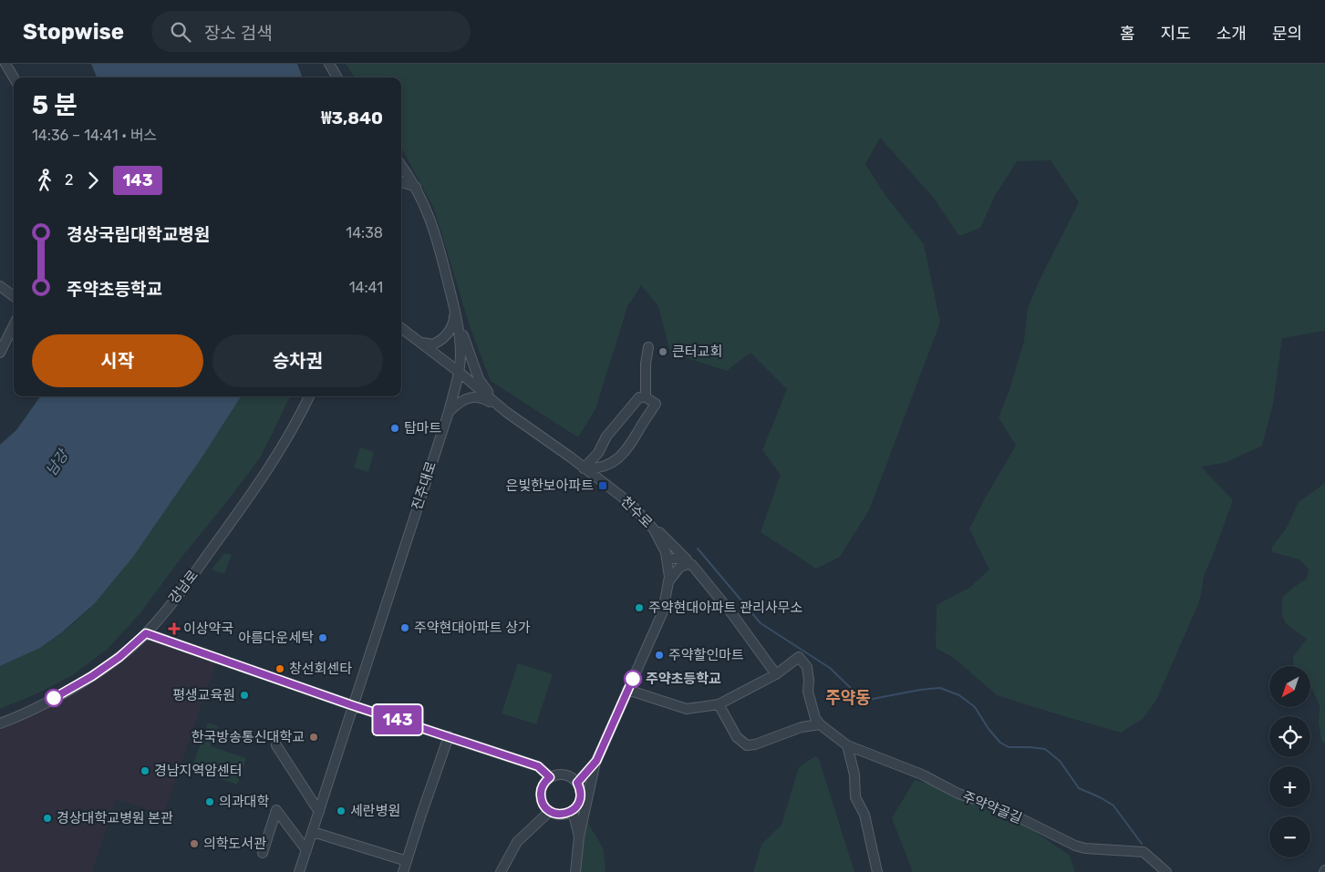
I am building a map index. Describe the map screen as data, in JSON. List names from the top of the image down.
{
  "streets": {
    "street": [
      "진주대로",
      "천수로",
      "강남로",
      "주약약골길"
    ]
  },
  "crossings": [
    ["진주대로", "천수로"],
    ["천수로", "주약약골길"]
  ],
  "districts": ["주약동"],
  "water": ["남강"],
  "places": {
    "other": [
      "큰터교회",
      "탑마트",
      "주약현대아파트 관리사무소",
      "주약현대아파트 상가",
      "아름다운세탁",
      "주약할인마트",
      "창선회센타",
      "주약초등학교",
      "평생교육원",
      "한국방송통신대학교",
      "경남지역암센터",
      "의과대학",
      "세란병원",
      "경상대학교병원 본관",
      "의학도서관"
    ],
    "transit": ["은빛한보아파트"],
    "health": ["이상약국"]
  },
  "lines": ["bus line 143"],
  "north": "bottom left",
  "page": {
    "header": "Stopwise",
    "search": "장소 검색",
    "nav": [
      "홈",
      "지도",
      "소개",
      "문의"
    ],
    "on_map": "143",
    "heading": ["5 분", "14:36 – 14:41 · 버스", "₩3,840"],
    "legs": ["2", "143"],
    "list": [
      {
        "name": "경상국립대학교병원",
        "value": "14:38"
      },
      {
        "name": "주약초등학교",
        "value": "14:41"
      }
    ],
    "buttons": ["시작", "승차권"],
    "map_buttons": ["+", "−"]
  }
}
